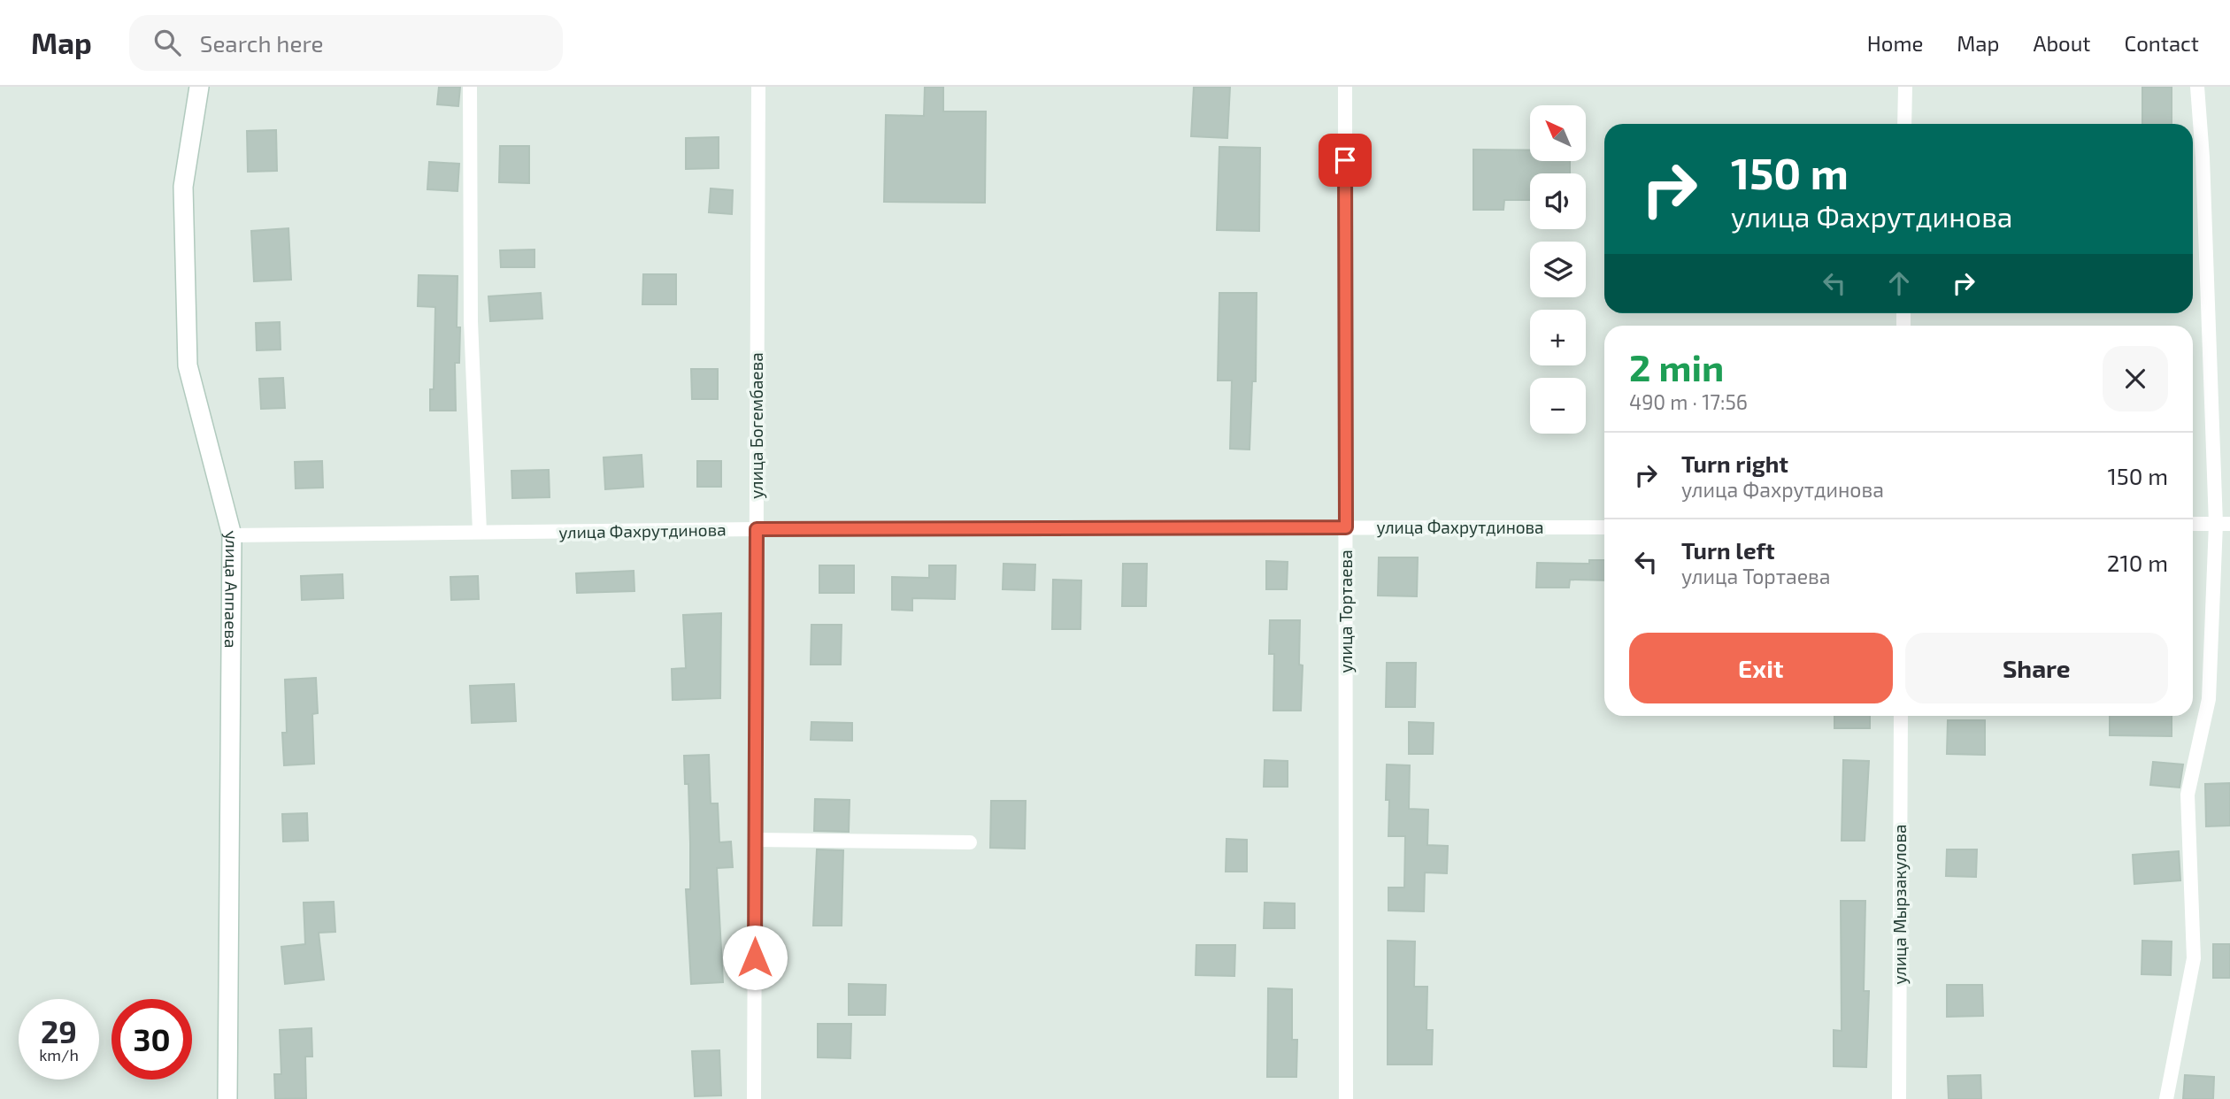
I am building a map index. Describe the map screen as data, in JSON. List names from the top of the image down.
{
  "streets": {
    "main road": ["улица Аппаева"],
    "street": [
      "улица Богембаева",
      "улица Фахрутдинова",
      "улица Тортаева",
      "улица Мырзакулова"
    ]
  },
  "crossings": [
    ["улица Богембаева", "улица Фахрутдинова"],
    ["улица Фахрутдинова", "улица Аппаева"],
    ["улица Фахрутдинова", "улица Тортаева"]
  ],
  "north": "top left",
  "page": {
    "header": "Map",
    "search": "Search here",
    "nav": [
      "Home",
      "Map",
      "About",
      "Contact"
    ],
    "map_buttons": ["+", "−"],
    "turn": ["150 m", "улица Фахрутдинова"],
    "heading": ["2 min", "490 m · 17:56"],
    "list": [
      {
        "name": "Turn right",
        "note": "улица Фахрутдинова",
        "value": "150 m"
      },
      {
        "name": "Turn left",
        "note": "улица Тортаева",
        "value": "210 m"
      }
    ],
    "buttons": ["Exit", "Share"],
    "speed": "29 km/h",
    "limit": "30"
  }
}
